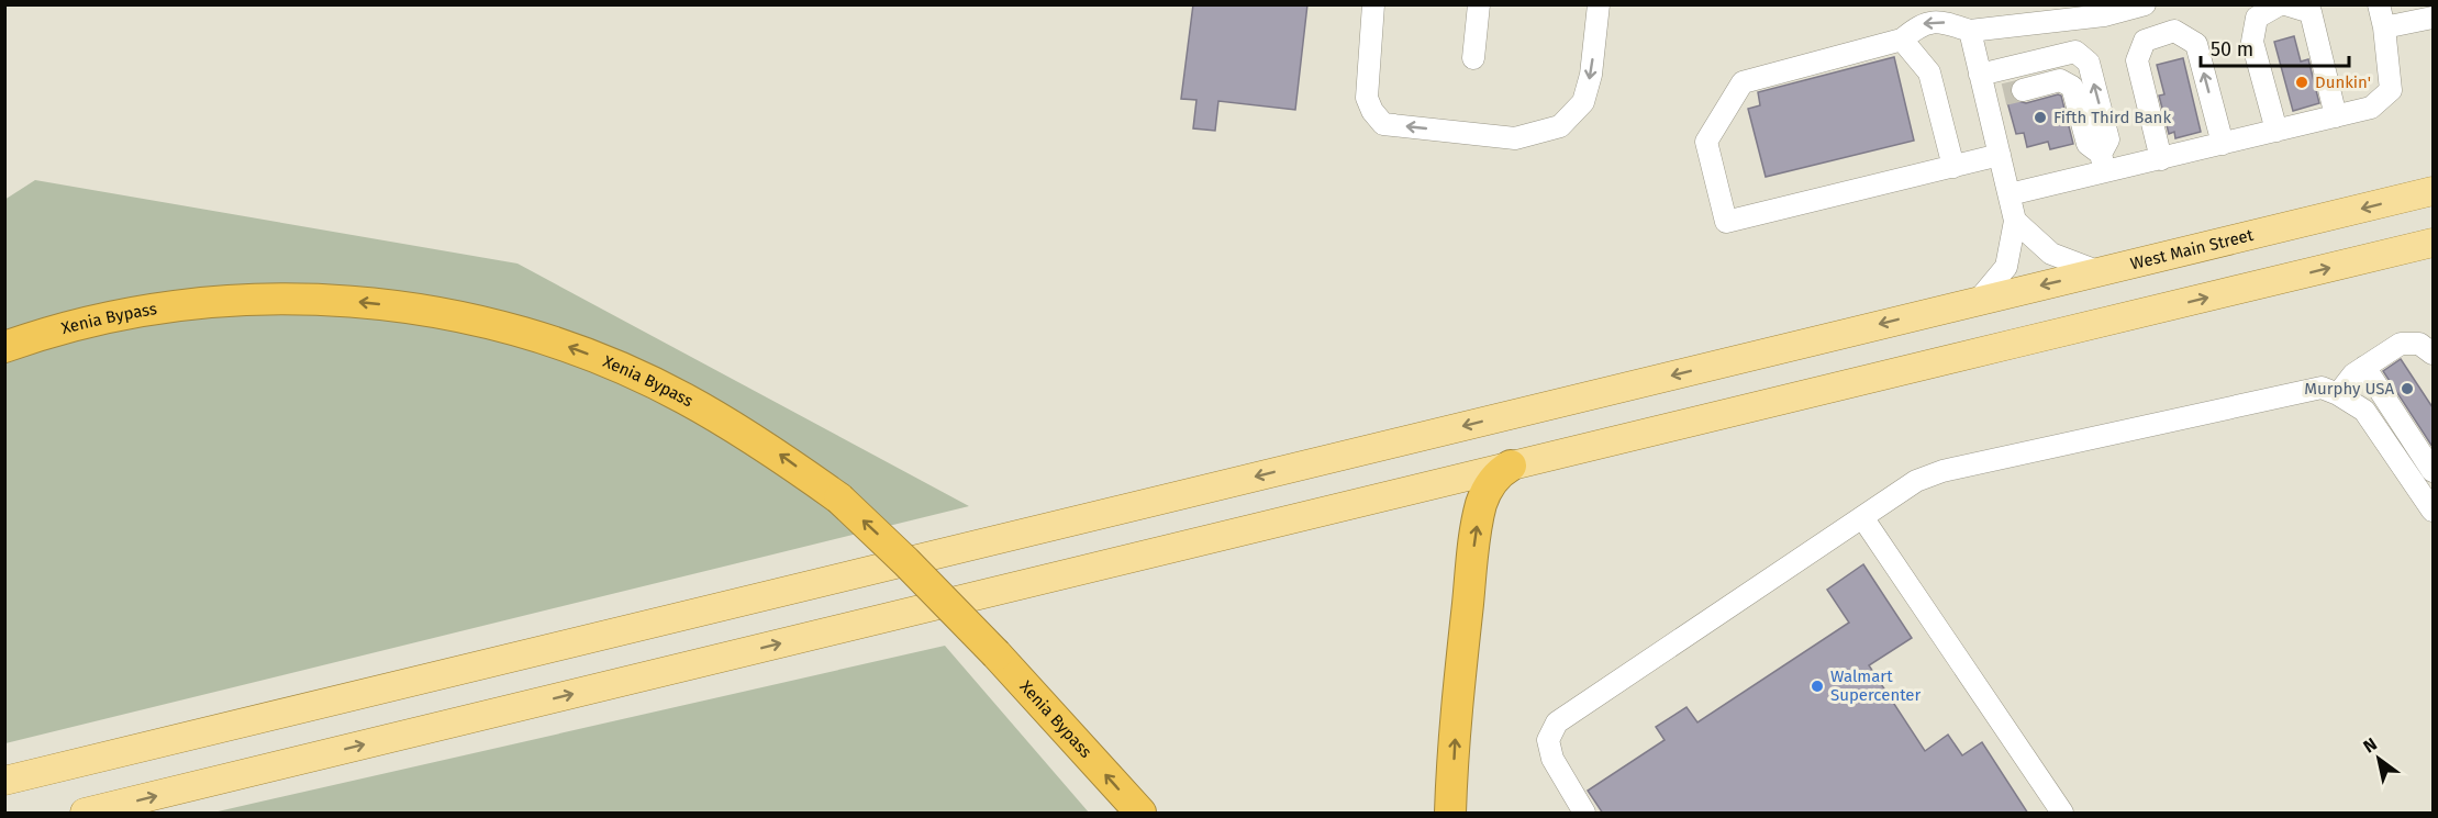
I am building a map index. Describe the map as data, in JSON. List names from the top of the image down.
{
  "streets": {
    "highway": ["Xenia Bypass"],
    "main road": ["West Main Street"]
  },
  "one_way": ["Xenia Bypass"],
  "places": [
    "Dunkin'",
    "Fifth Third Bank",
    "Murphy USA",
    "Walmart Supercenter"
  ],
  "scale_bar": "50 m",
  "north": "top left"
}
